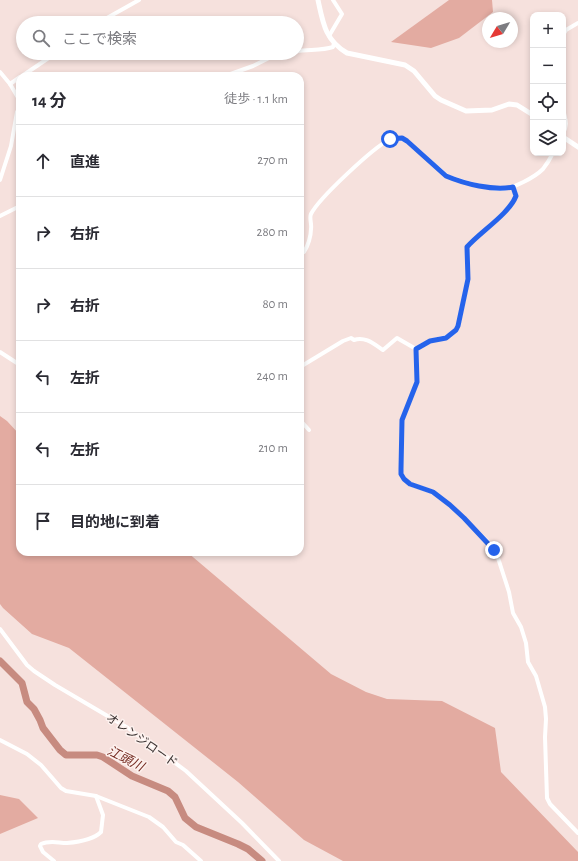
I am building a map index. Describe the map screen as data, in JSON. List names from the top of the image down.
{
  "streets": {
    "street": ["オレンジロード"]
  },
  "water": ["江頭川"],
  "north": "bottom left",
  "page": {
    "map_buttons": ["+", "−"],
    "search": "ここで検索",
    "heading": ["14 分", "徒歩 · 1.1 km"],
    "list": [
      ["直進", "270 m"],
      ["右折", "280 m"],
      ["右折", "80 m"],
      ["左折", "240 m"],
      ["左折", "210 m"],
      "目的地に到着"
    ]
  }
}
